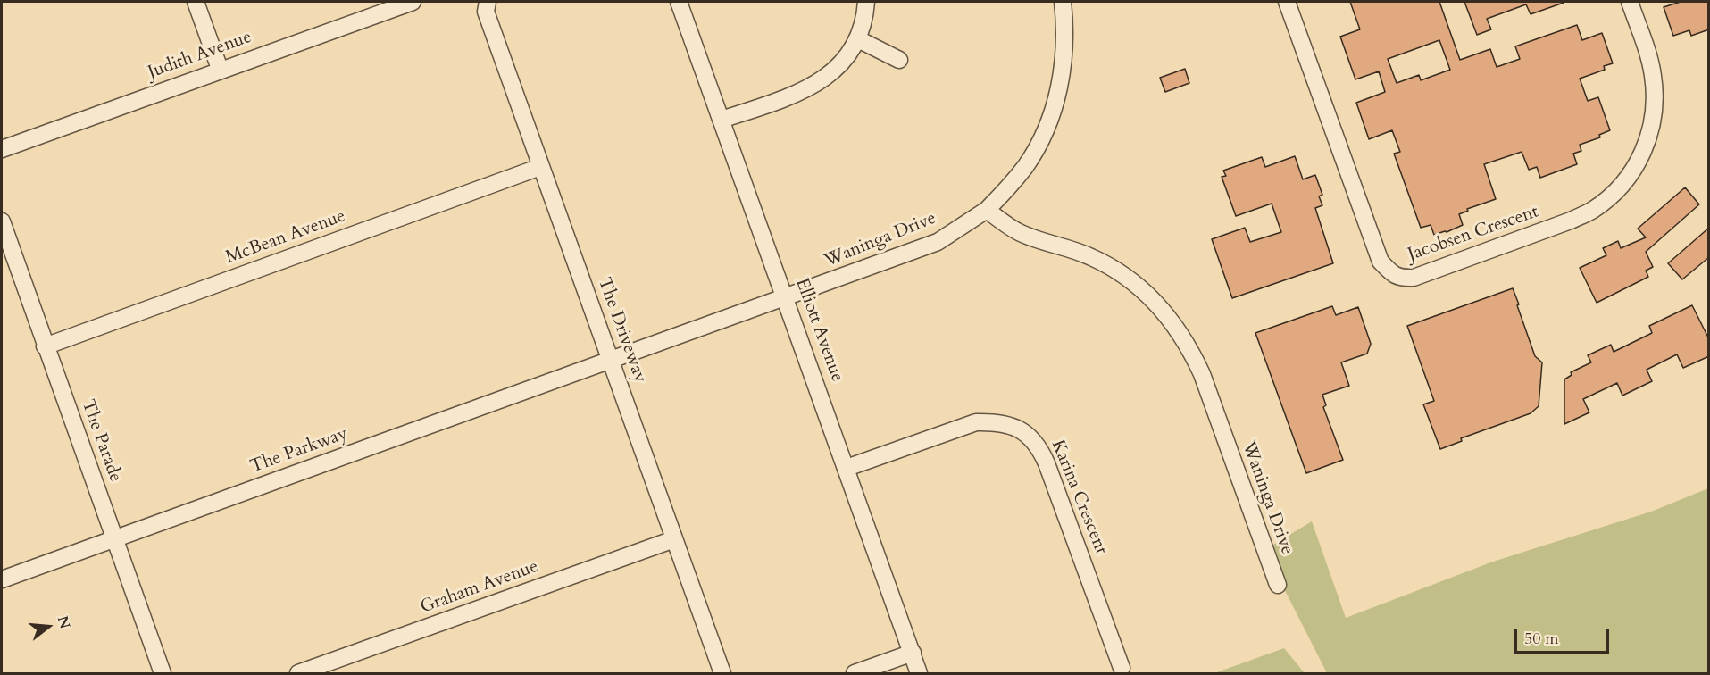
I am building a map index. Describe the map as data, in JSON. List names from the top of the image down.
{
  "streets": {
    "street": [
      "Judith Avenue",
      "Jacobsen Crescent",
      "McBean Avenue",
      "Waninga Drive",
      "The Driveway",
      "Elliott Avenue",
      "The Parade",
      "The Parkway",
      "Karina Crescent",
      "Graham Avenue"
    ]
  },
  "crossings": [
    ["McBean Avenue", "The Driveway"],
    ["McBean Avenue", "The Parade"],
    ["Waninga Drive", "The Driveway"],
    ["Waninga Drive", "Elliott Avenue"],
    ["Waninga Drive", "The Parkway"],
    ["The Driveway", "The Parkway"],
    ["The Driveway", "Graham Avenue"],
    ["Elliott Avenue", "Karina Crescent"],
    ["The Parade", "The Parkway"]
  ],
  "scale_bar": "50 m",
  "north": "right"
}
